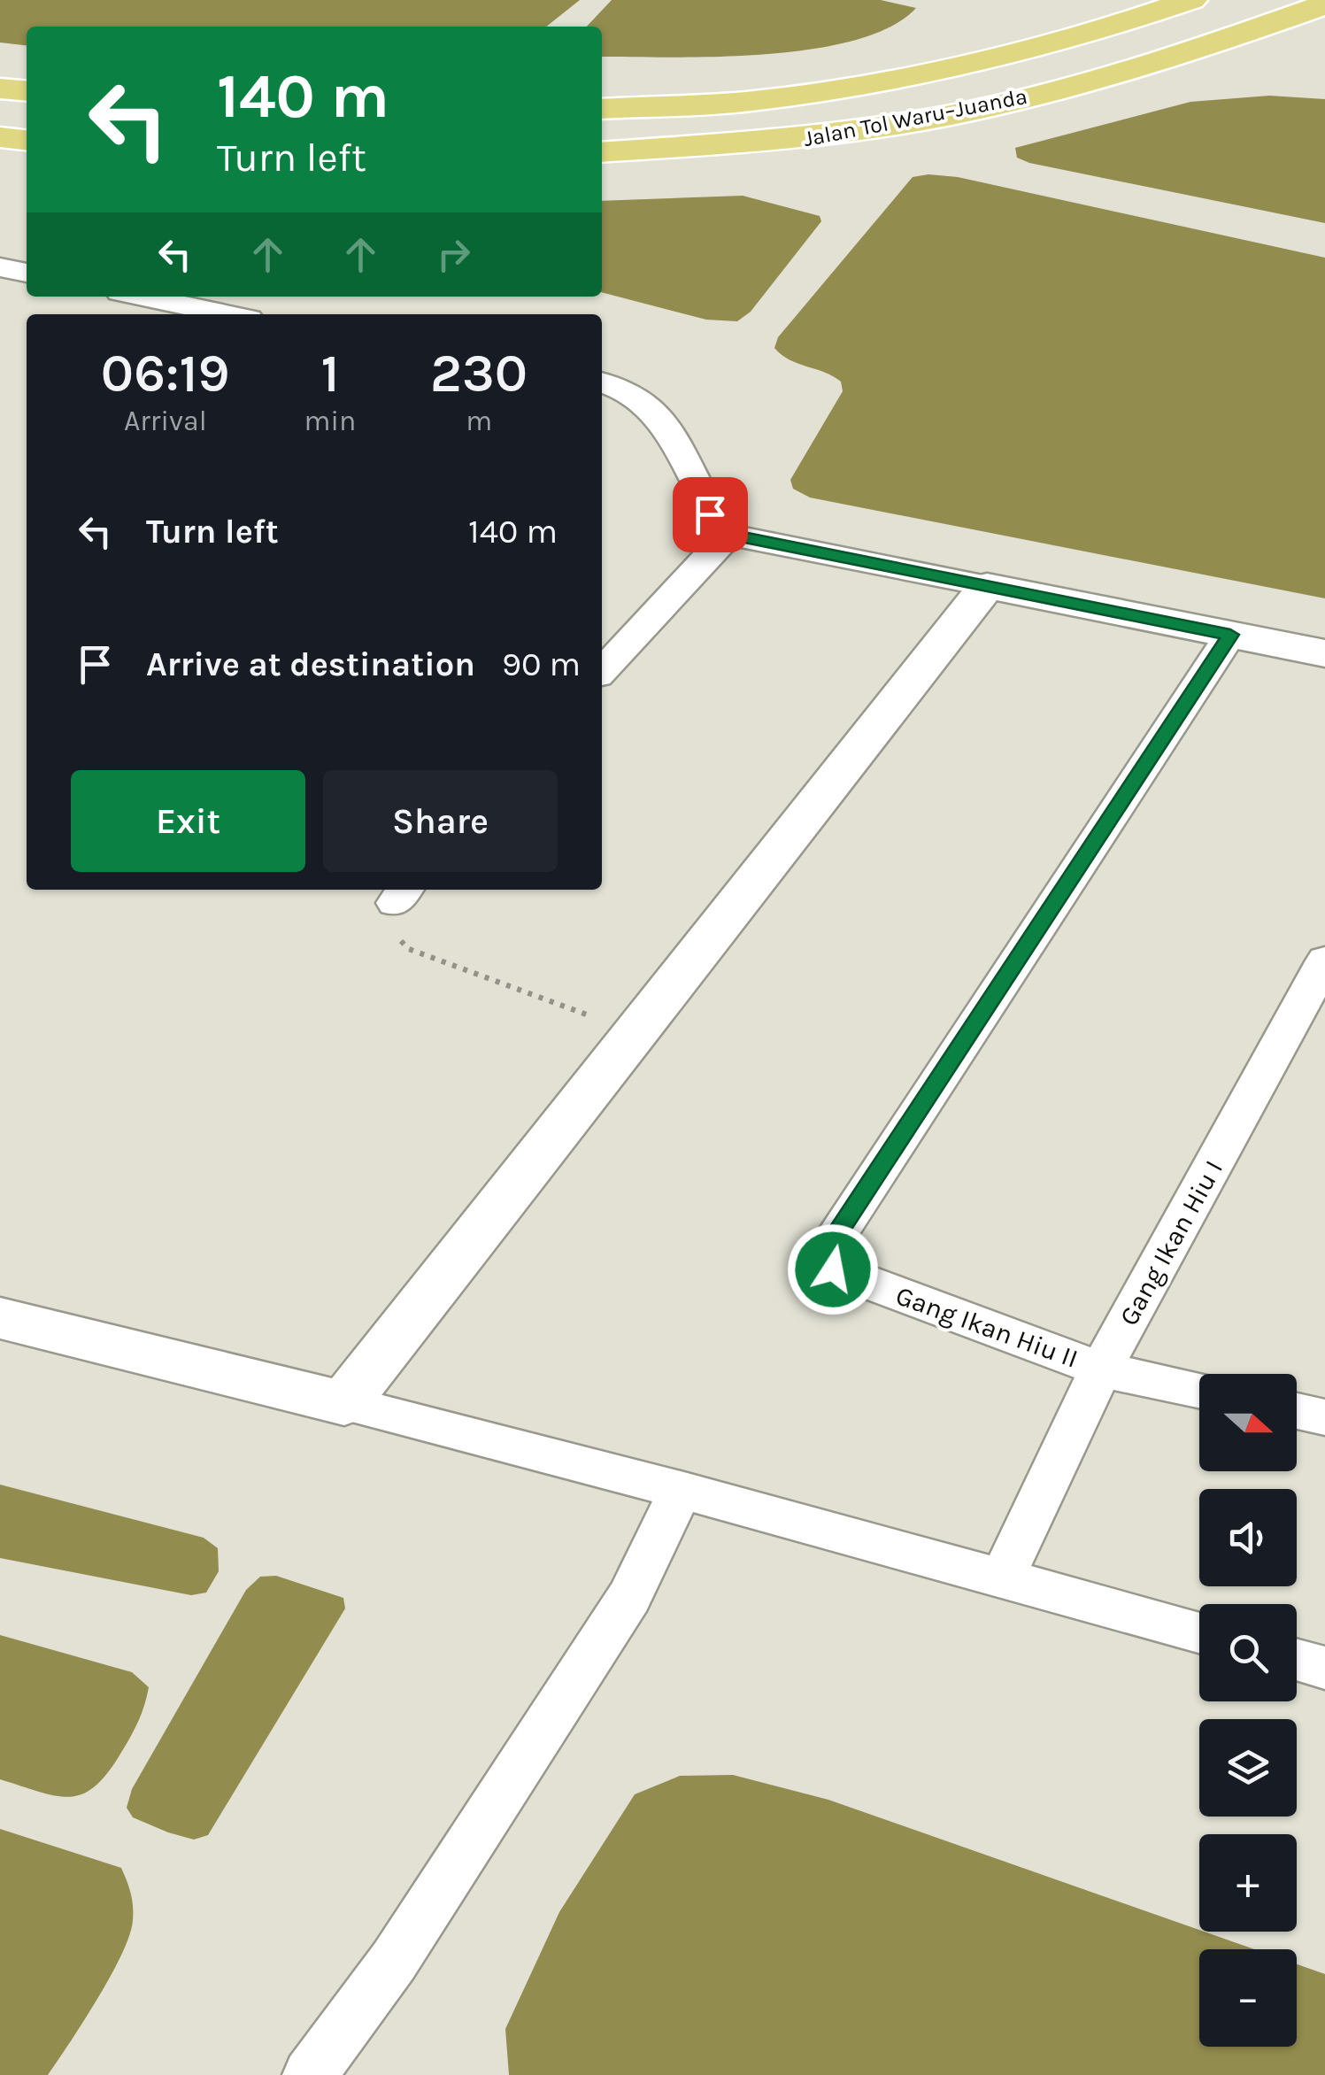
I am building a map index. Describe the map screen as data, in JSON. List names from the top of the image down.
{
  "streets": {
    "highway": ["Jalan Tol Waru–Juanda"],
    "street": ["Gang Ikan Hiu I", "Gang Ikan Hiu II"]
  },
  "crossings": [
    ["Gang Ikan Hiu I", "Gang Ikan Hiu II"]
  ],
  "north": "right",
  "page": {
    "turn": ["140 m", "Turn left"],
    "eta": [
      "06:19",
      "Arrival",
      "1",
      "min",
      "230",
      "m"
    ],
    "list": [
      {
        "name": "Turn left",
        "value": "140 m"
      },
      {
        "name": "Arrive at destination",
        "value": "90 m"
      }
    ],
    "buttons": ["Exit", "Share"],
    "map_buttons": ["+", "−"]
  }
}
